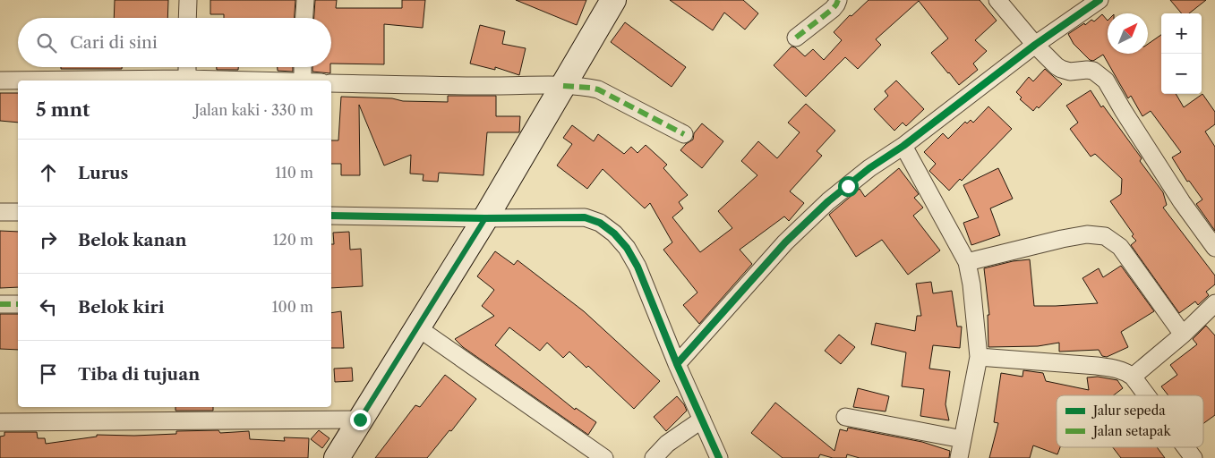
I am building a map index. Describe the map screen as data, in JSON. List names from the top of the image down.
{
  "legend": ["Jalur sepeda", "Jalan setapak"],
  "north": "top right",
  "page": {
    "map_buttons": ["+", "−"],
    "search": "Cari di sini",
    "heading": ["5 mnt", "Jalan kaki · 330 m"],
    "list": [
      ["Lurus", "110 m"],
      ["Belok kanan", "120 m"],
      ["Belok kiri", "100 m"],
      "Tiba di tujuan"
    ]
  }
}
